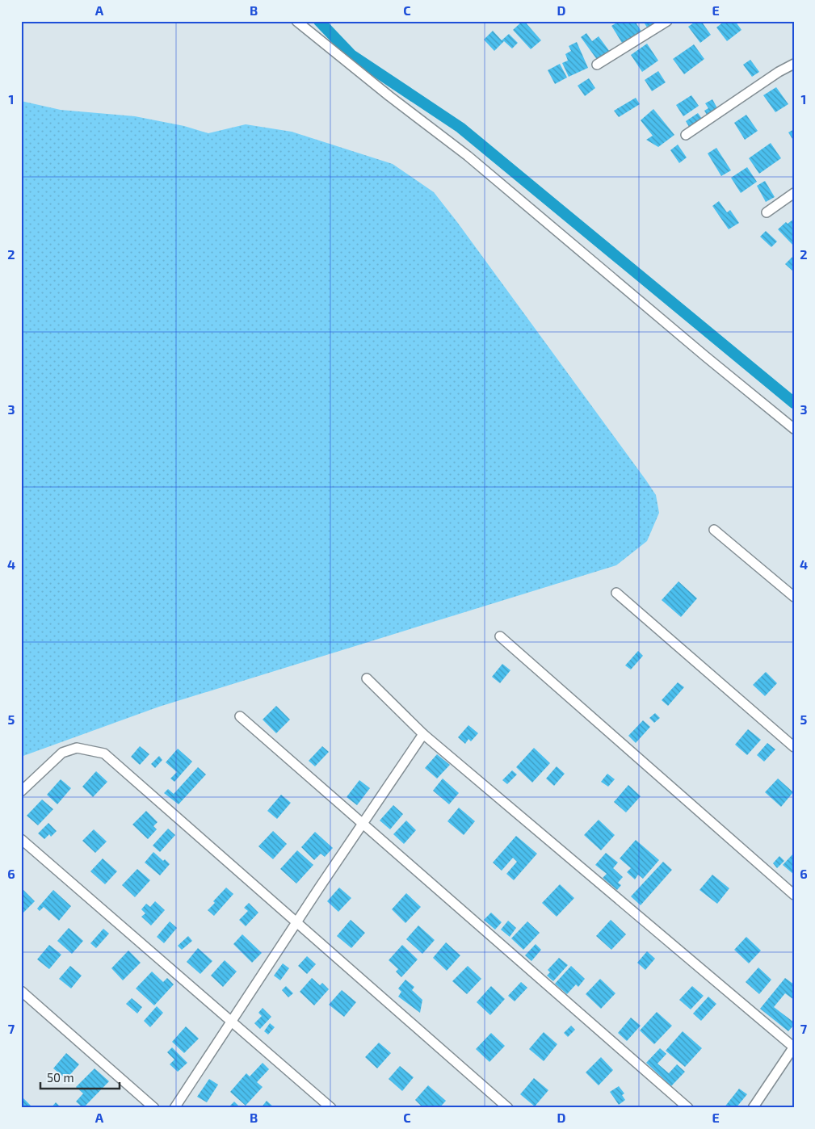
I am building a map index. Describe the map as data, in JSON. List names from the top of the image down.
{
  "scale_bar": "50 m",
  "grid": {
    "columns": [
      "A",
      "B",
      "C",
      "D",
      "E"
    ],
    "rows": [
      "1",
      "2",
      "3",
      "4",
      "5",
      "6",
      "7"
    ]
  }
}
